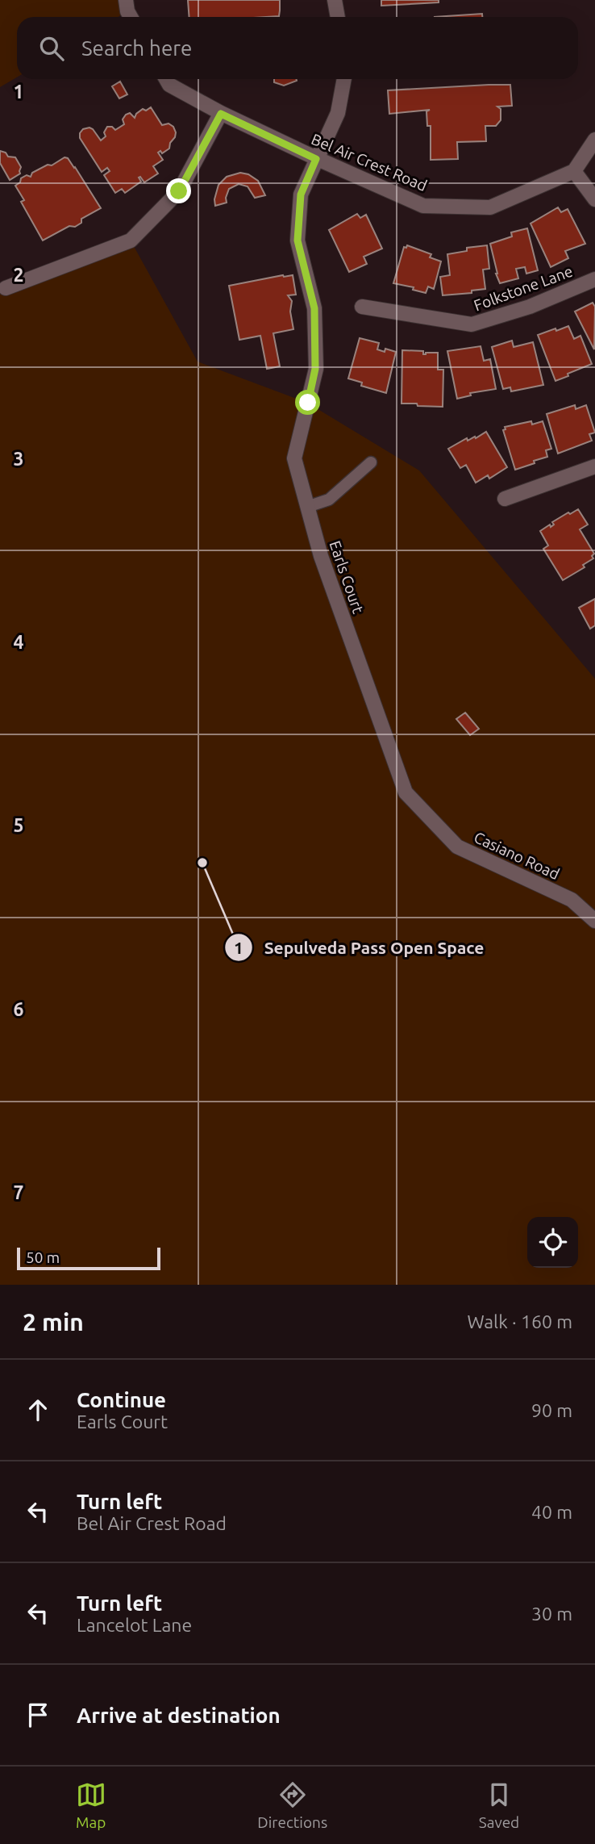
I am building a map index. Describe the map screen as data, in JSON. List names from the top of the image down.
{
  "streets": {
    "street": [
      "Bel Air Crest Road",
      "Folkstone Lane",
      "Earls Court",
      "Casiano Road"
    ]
  },
  "crossings": [
    ["Bel Air Crest Road", "Earls Court"],
    ["Earls Court", "Casiano Road"]
  ],
  "places": ["Sepulveda Pass Open Space"],
  "scale_bar": "50 m",
  "page": {
    "search": "Search here",
    "scale": "50 m",
    "heading": ["2 min", "Walk · 160 m"],
    "list": [
      ["Continue", "Earls Court", "90 m"],
      ["Turn left", "Bel Air Crest Road", "40 m"],
      ["Turn left", "Lancelot Lane", "30 m"],
      "Arrive at destination"
    ],
    "nav": ["Map", "Directions", "Saved"]
  },
  "grid": {
    "rows": [
      "1",
      "2",
      "3",
      "4",
      "5",
      "6",
      "7"
    ]
  }
}
